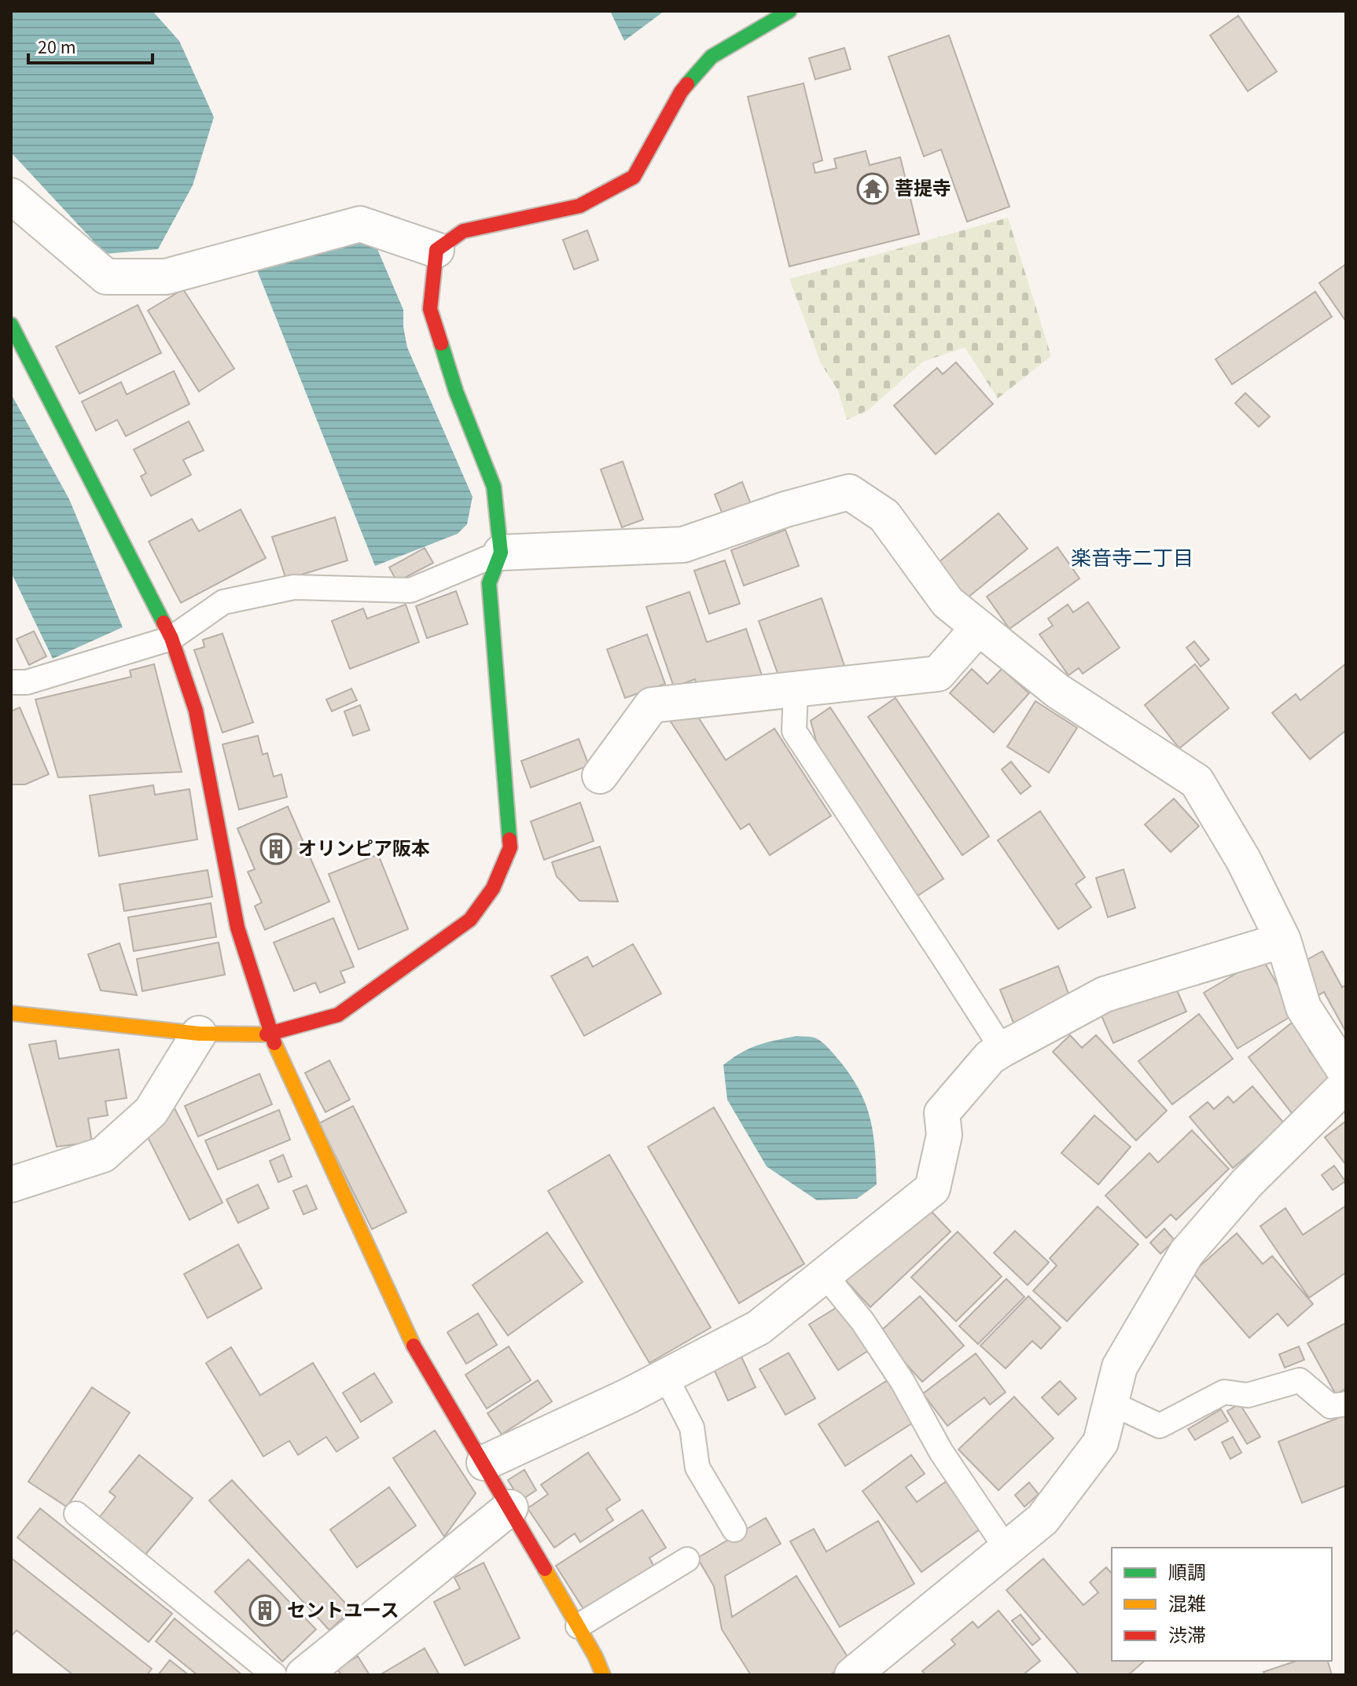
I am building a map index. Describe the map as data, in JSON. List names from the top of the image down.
{
  "districts": ["楽音寺二丁目"],
  "places": {
    "temple": ["菩提寺"],
    "building": ["オリンピア阪本", "セントユース"]
  },
  "legend": ["順調", "混雑", "渋滞"],
  "scale_bar": "20 m"
}
